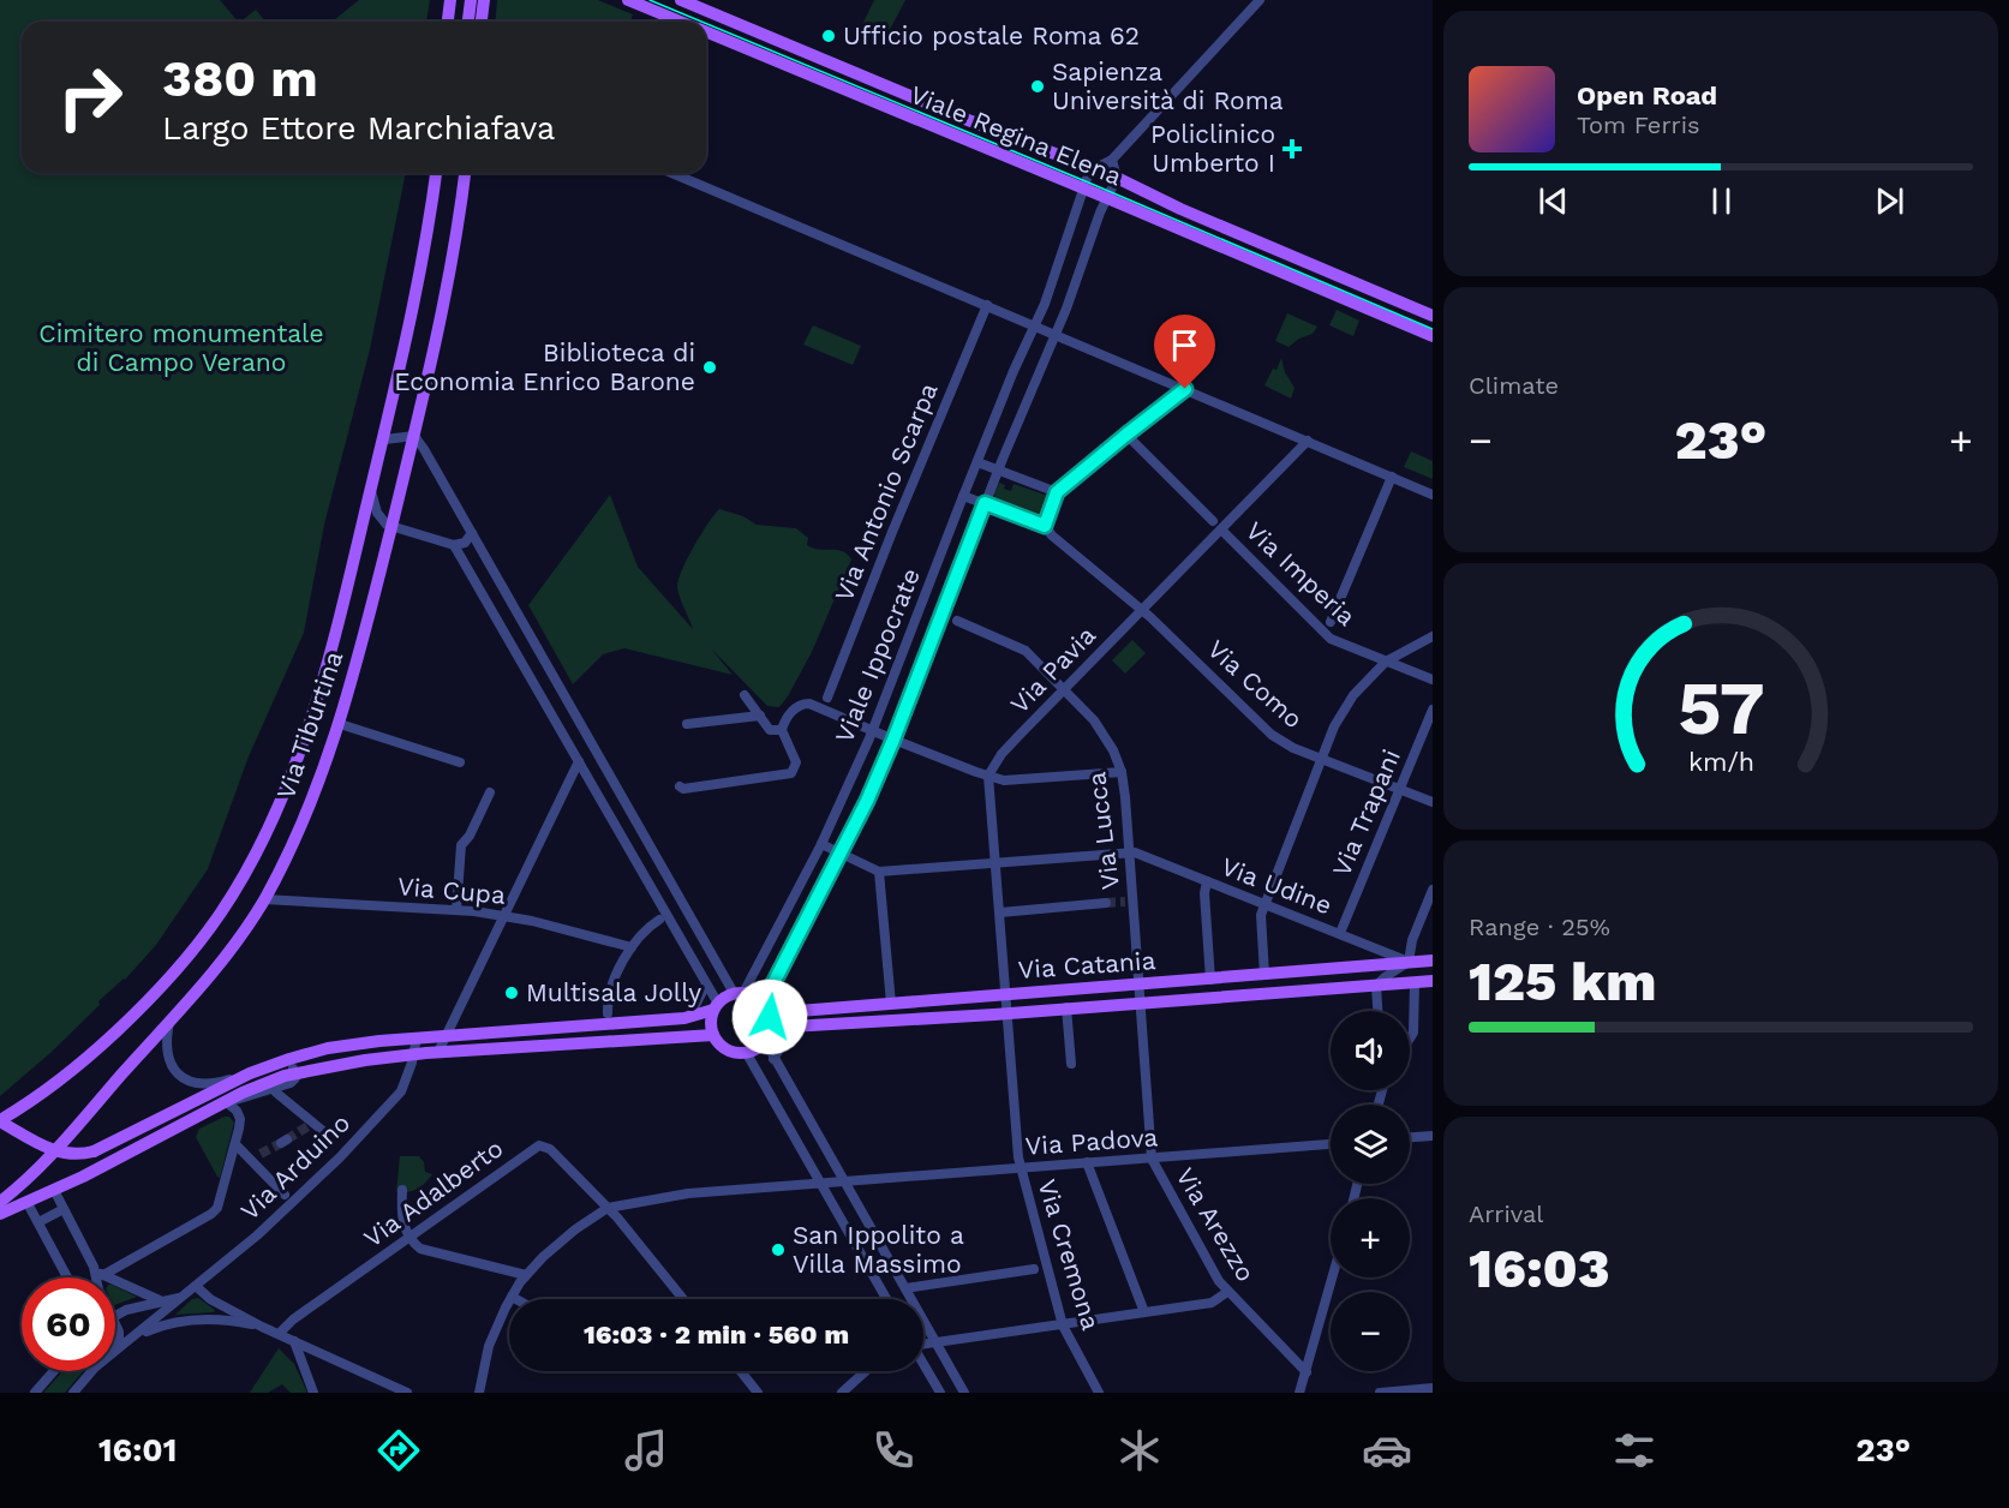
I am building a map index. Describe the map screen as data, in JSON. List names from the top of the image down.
{
  "streets": {
    "main road": ["Viale Regina Elena", "Via Tiburtina", "Via Catania"],
    "street": [
      "Via Antonio Scarpa",
      "Via Imperia",
      "Viale Ippocrate",
      "Via Pavia",
      "Via Como",
      "Via Trapani",
      "Via Lucca",
      "Via Udine",
      "Via Cupa",
      "Via Padova",
      "Via Arduino",
      "Via Adalberto",
      "Via Arezzo",
      "Via Cremona"
    ]
  },
  "crossings": [
    ["Viale Regina Elena", "Viale Ippocrate"],
    ["Via Imperia", "Via Pavia"],
    ["Viale Ippocrate", "Via Catania"],
    ["Via Pavia", "Via Como"],
    ["Via Pavia", "Via Lucca"],
    ["Via Como", "Via Trapani"],
    ["Via Tiburtina", "Via Cupa"],
    ["Via Trapani", "Via Udine"],
    ["Via Lucca", "Via Udine"],
    ["Via Lucca", "Via Catania"],
    ["Via Lucca", "Via Arezzo"],
    ["Via Udine", "Via Catania"],
    ["Via Catania", "Via Arezzo"],
    ["Via Catania", "Via Cremona"],
    ["Via Padova", "Via Adalberto"],
    ["Via Padova", "Via Arezzo"],
    ["Via Padova", "Via Cremona"]
  ],
  "parks": ["Cimitero monumentale di Campo Verano"],
  "places": {
    "other": [
      "Ufficio postale Roma 62",
      "Sapienza Università di Roma",
      "Biblioteca di Economia Enrico Barone",
      "Multisala Jolly",
      "San Ippolito a Villa Massimo"
    ],
    "health": ["Policlinico Umberto I"]
  },
  "page": {
    "turn": ["380 m", "Largo Ettore Marchiafava"],
    "song": ["Open Road", "Tom Ferris"],
    "tile": [
      "Climate",
      ["Range · 25%", "125 km"],
      ["Arrival", "16:03"]
    ],
    "heat": ["−", "23°", "+"],
    "map_buttons": ["+", "−"],
    "limit": "60",
    "trip": "16:03 · 2 min · 560 m",
    "tabs": ["16:01", "23°"],
    "gauge": ["57", "km/h"]
  }
}
